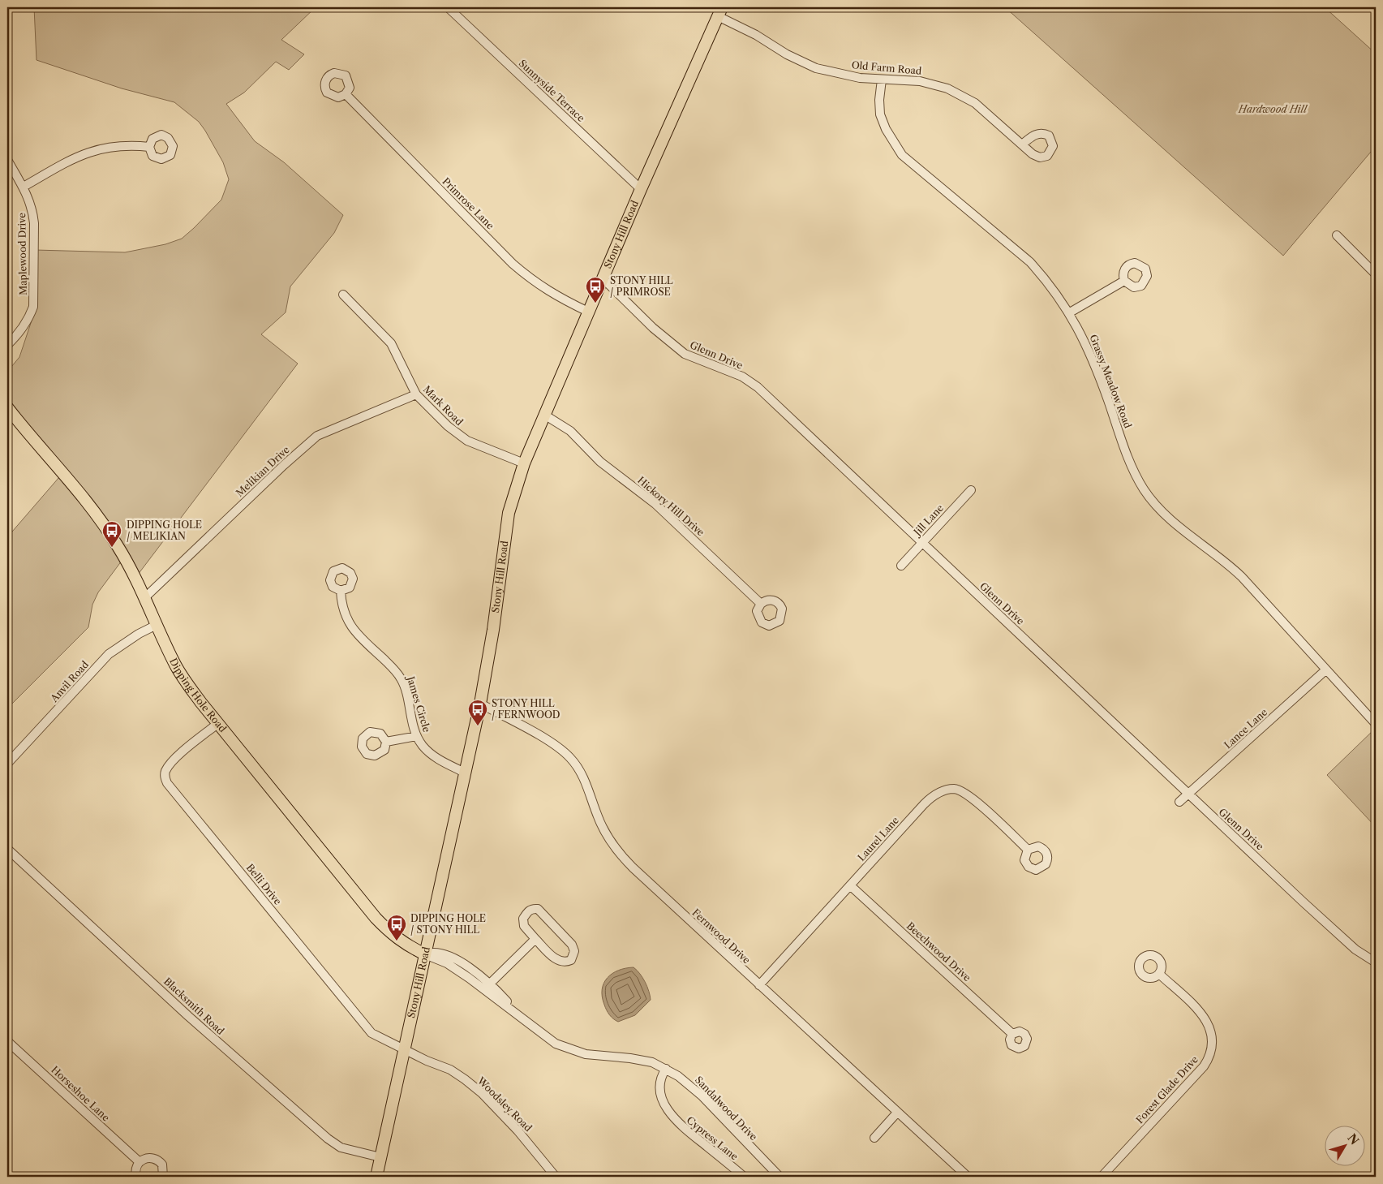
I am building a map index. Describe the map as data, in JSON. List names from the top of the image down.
{
  "streets": {
    "main road": ["Stony Hill Road", "Dipping Hole Road"],
    "street": [
      "Old Farm Road",
      "Sunnyside Terrace",
      "Primrose Lane",
      "Maplewood Drive",
      "Glenn Drive",
      "Grassy Meadow Road",
      "Mark Road",
      "Melikian Drive",
      "Hickory Hill Drive",
      "Jill Lane",
      "Anvil Road",
      "James Circle",
      "Lance Lane",
      "Laurel Lane",
      "Belli Drive",
      "Fernwood Drive",
      "Beechwood Drive",
      "Blacksmith Road",
      "Forest Glade Drive",
      "Horseshoe Lane",
      "Woodsley Road",
      "Sandalwood Drive",
      "Cypress Lane"
    ]
  },
  "crossings": [
    ["Old Farm Road", "Stony Hill Road"],
    ["Old Farm Road", "Grassy Meadow Road"],
    ["Sunnyside Terrace", "Stony Hill Road"],
    ["Primrose Lane", "Stony Hill Road"],
    ["Stony Hill Road", "Glenn Drive"],
    ["Stony Hill Road", "Mark Road"],
    ["Stony Hill Road", "Hickory Hill Drive"],
    ["Stony Hill Road", "Dipping Hole Road"],
    ["Stony Hill Road", "James Circle"],
    ["Stony Hill Road", "Belli Drive"],
    ["Stony Hill Road", "Fernwood Drive"],
    ["Stony Hill Road", "Blacksmith Road"],
    ["Stony Hill Road", "Woodsley Road"],
    ["Glenn Drive", "Jill Lane"],
    ["Glenn Drive", "Lance Lane"],
    ["Grassy Meadow Road", "Lance Lane"],
    ["Mark Road", "Melikian Drive"],
    ["Melikian Drive", "Dipping Hole Road"],
    ["Anvil Road", "Dipping Hole Road"],
    ["Dipping Hole Road", "Belli Drive"],
    ["Laurel Lane", "Fernwood Drive"],
    ["Laurel Lane", "Beechwood Drive"],
    ["Belli Drive", "Woodsley Road"],
    ["Sandalwood Drive", "Cypress Lane"]
  ],
  "parks": ["Hardwood Hill"],
  "places": {
    "bus stop": [
      "STONY HILL / PRIMROSE",
      "DIPPING HOLE / MELIKIAN",
      "STONY HILL / FERNWOOD",
      "DIPPING HOLE / STONY HILL"
    ]
  },
  "north": "top right"
}
